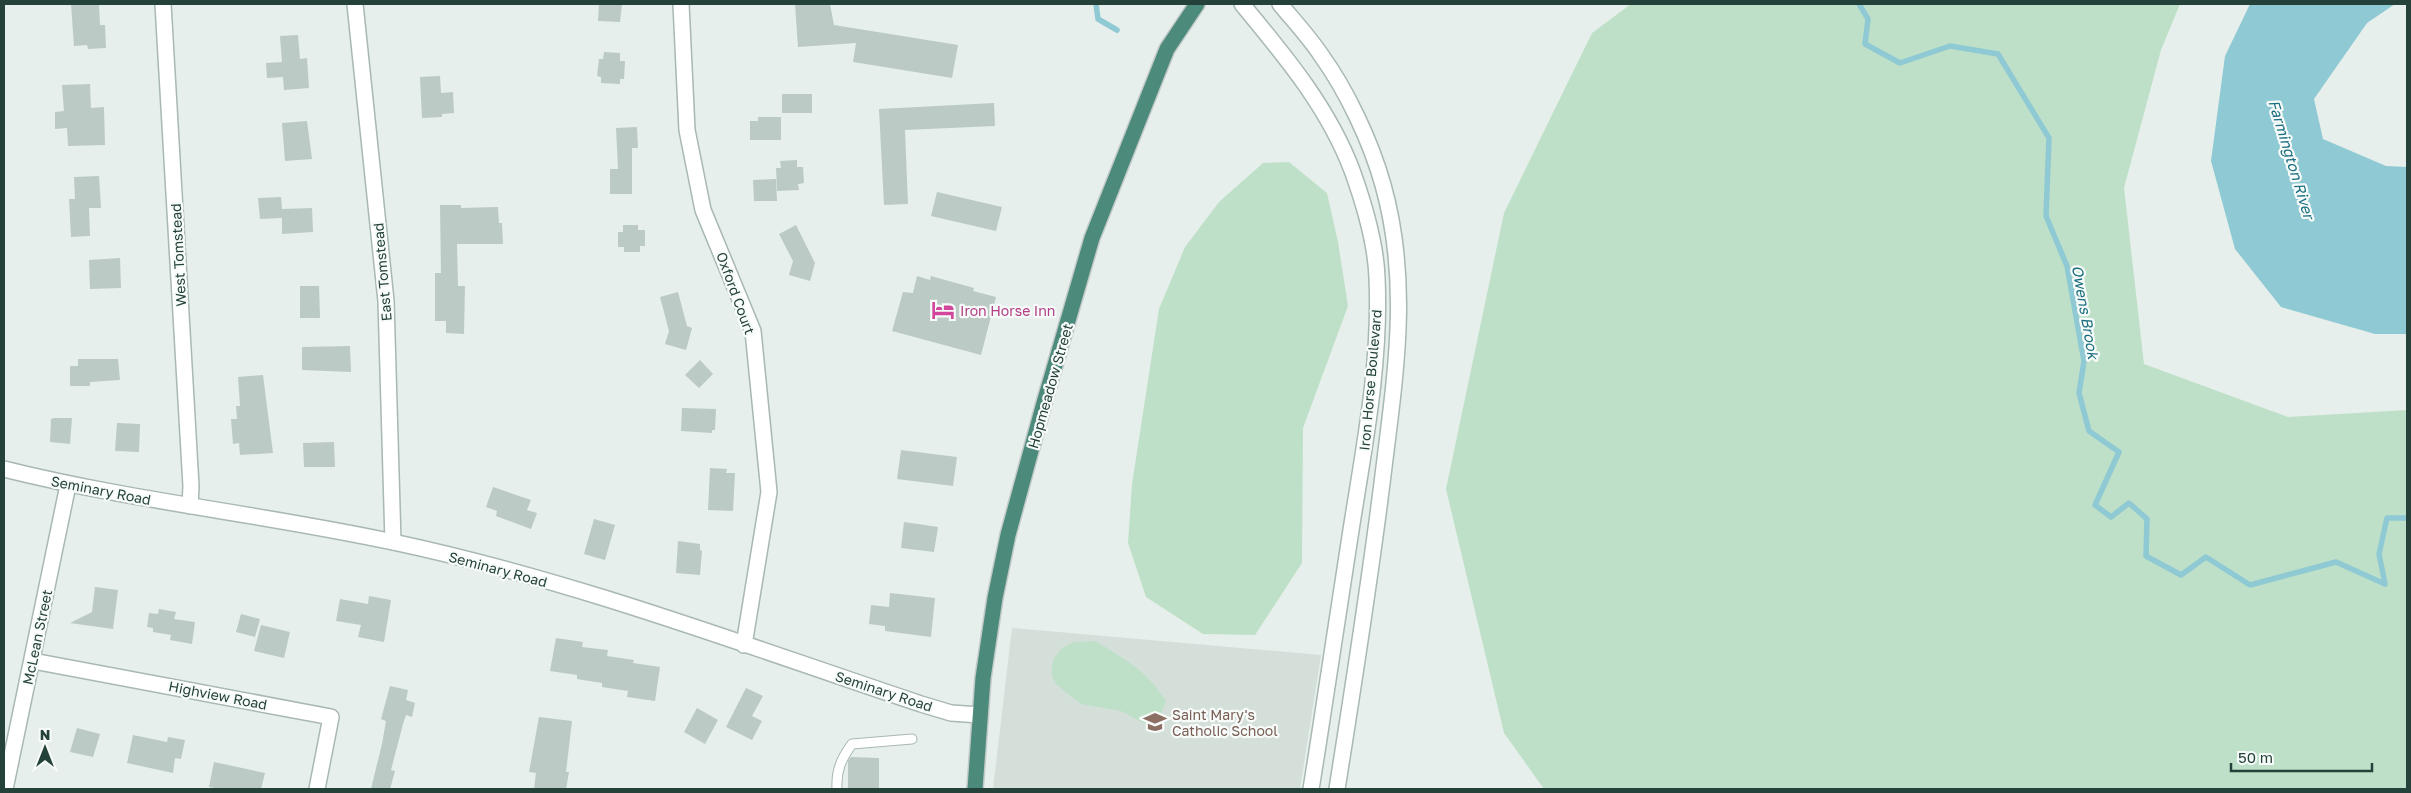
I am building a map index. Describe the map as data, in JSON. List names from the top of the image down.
{
  "streets": {
    "highway": ["Hopmeadow Street"],
    "street": [
      "West Tomstead",
      "East Tomstead",
      "Oxford Court",
      "Iron Horse Boulevard",
      "Seminary Road",
      "McLean Street",
      "Highview Road"
    ]
  },
  "crossings": [
    ["West Tomstead", "Seminary Road"],
    ["East Tomstead", "Seminary Road"],
    ["Oxford Court", "Seminary Road"],
    ["Hopmeadow Street", "Seminary Road"],
    ["Seminary Road", "McLean Street"],
    ["McLean Street", "Highview Road"]
  ],
  "water": ["Farmington River", "Owens Brook"],
  "places": {
    "hotel": ["Iron Horse Inn"],
    "school or university": ["Saint Mary's Catholic School"]
  },
  "scale_bar": "50 m",
  "north": "top"
}
